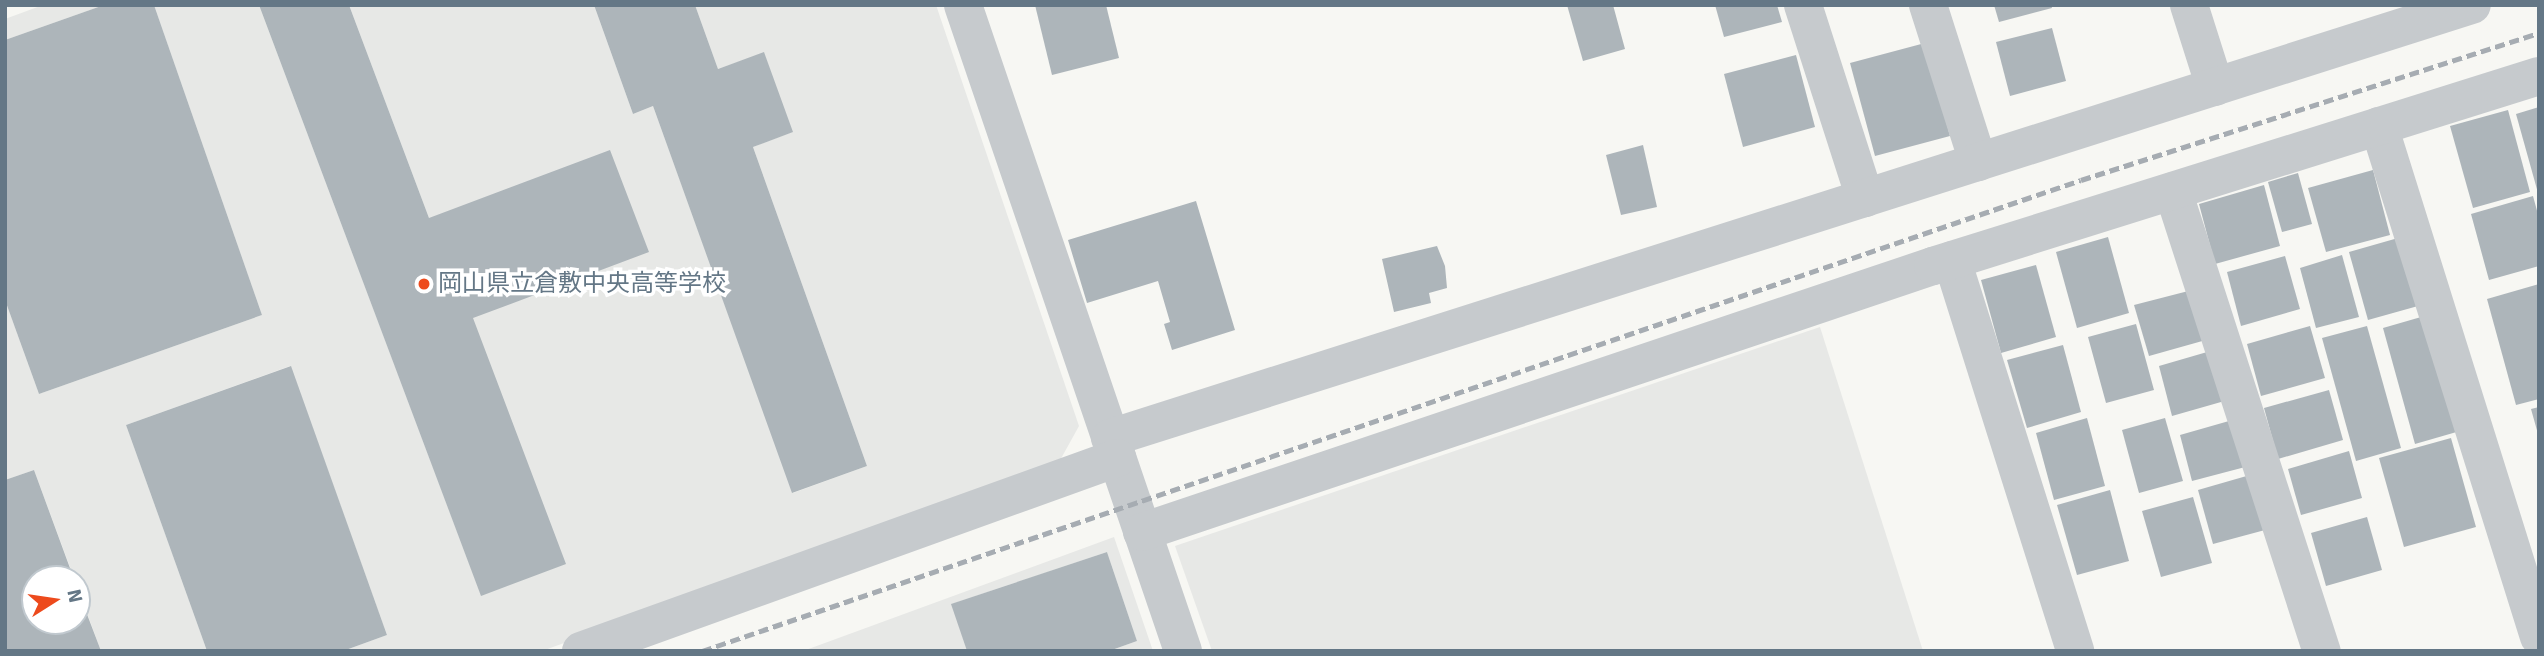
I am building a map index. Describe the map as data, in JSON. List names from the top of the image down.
{
  "places": ["岡山県立倉敷中央高等学校"],
  "north": "right"
}
